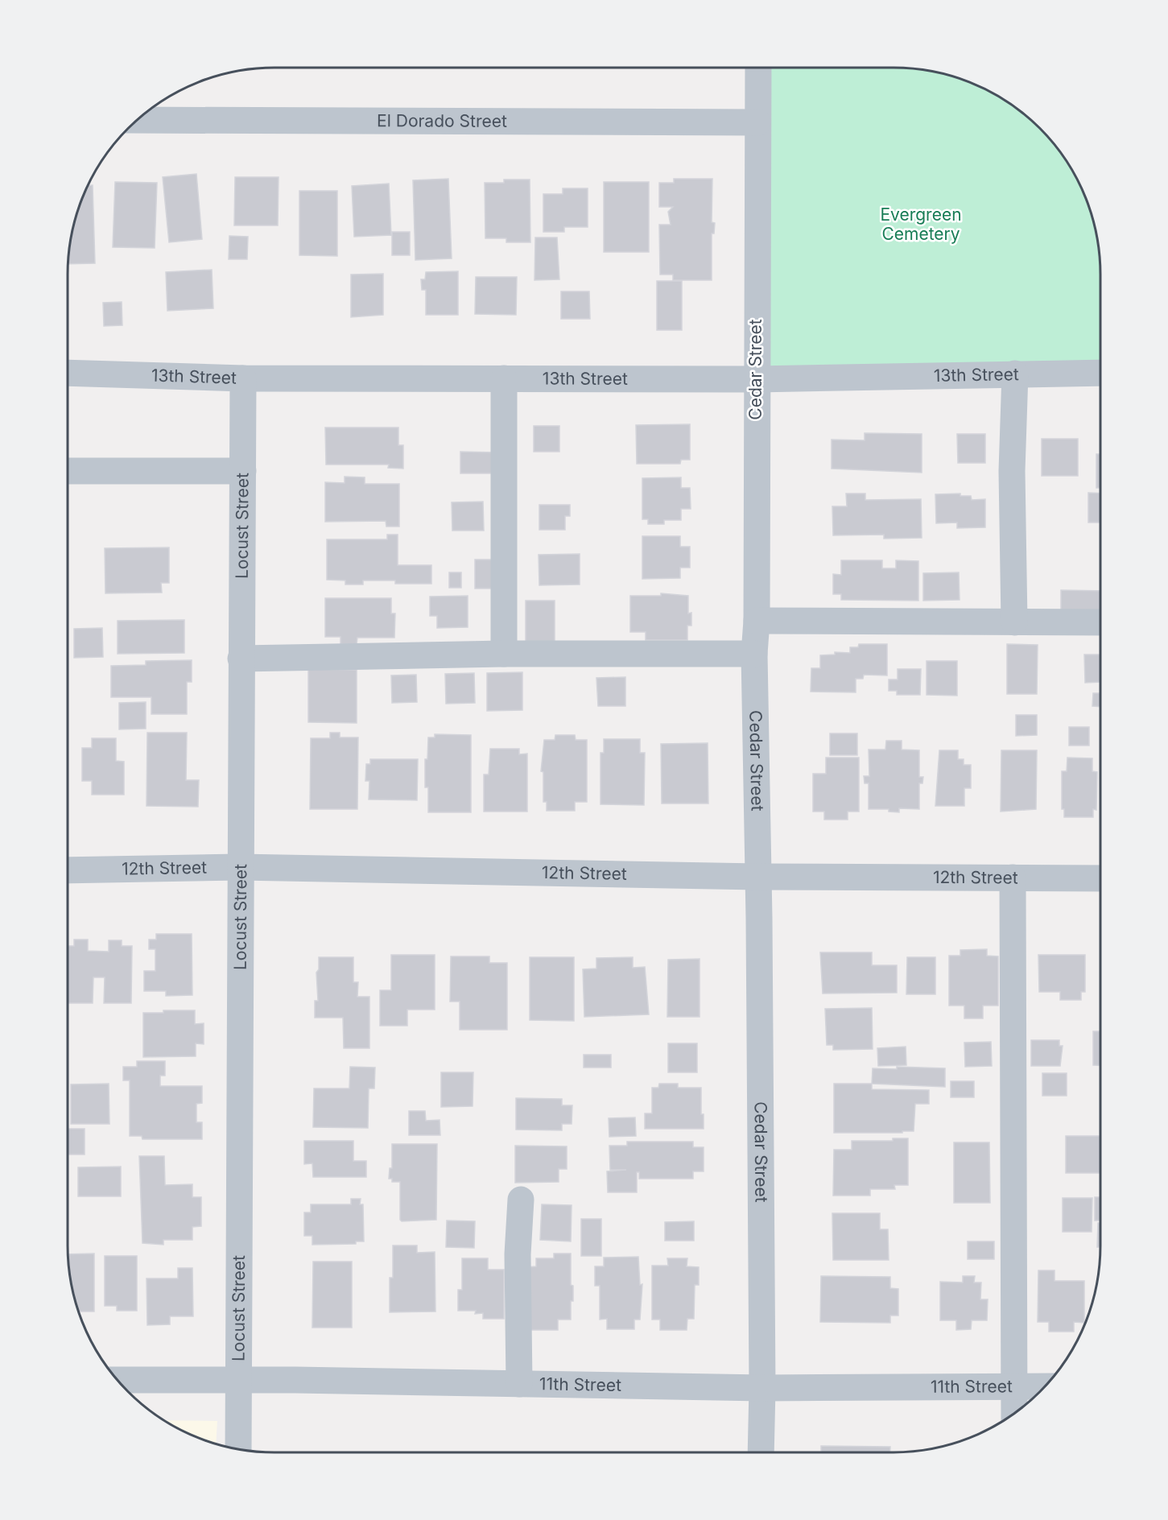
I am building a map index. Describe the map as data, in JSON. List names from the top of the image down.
{
  "streets": {
    "street": [
      "El Dorado Street",
      "Cedar Street",
      "13th Street",
      "Locust Street",
      "12th Street",
      "11th Street"
    ]
  },
  "crossings": [
    ["El Dorado Street", "Cedar Street"],
    ["Cedar Street", "13th Street"],
    ["Cedar Street", "12th Street"],
    ["Cedar Street", "11th Street"],
    ["13th Street", "Locust Street"],
    ["Locust Street", "12th Street"],
    ["Locust Street", "11th Street"]
  ],
  "parks": ["Evergreen Cemetery"]
}
